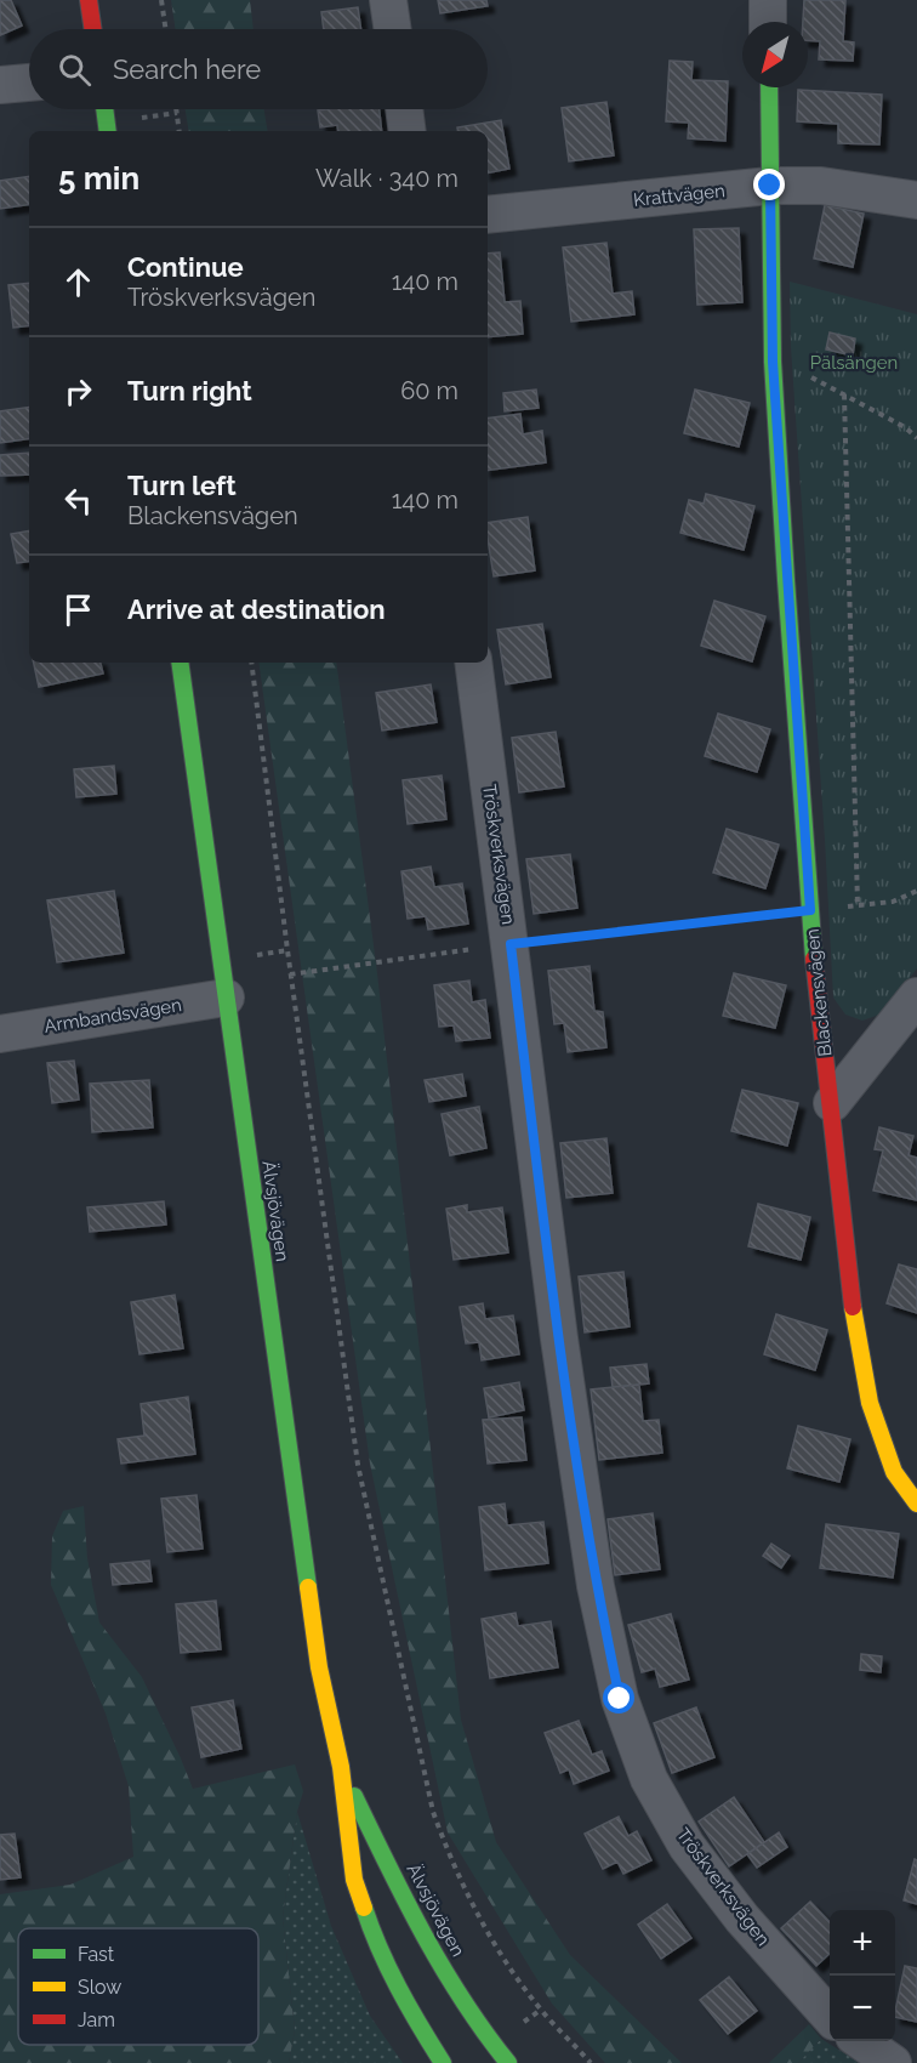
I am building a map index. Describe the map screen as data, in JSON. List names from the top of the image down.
{
  "streets": {
    "main road": ["Blackensvägen", "Älvsjövägen"],
    "street": ["Krattvägen", "Tröskverksvägen", "Armbandsvägen"]
  },
  "crossings": [
    ["Krattvägen", "Blackensvägen"],
    ["Armbandsvägen", "Älvsjövägen"]
  ],
  "parks": ["Pälsängen"],
  "legend": ["Fast", "Slow", "Jam"],
  "north": "bottom left",
  "page": {
    "search": "Search here",
    "heading": ["5 min", "Walk · 340 m"],
    "list": [
      ["Continue", "Tröskverksvägen", "140 m"],
      ["Turn right", "60 m"],
      ["Turn left", "Blackensvägen", "140 m"],
      "Arrive at destination"
    ],
    "map_buttons": ["+", "−"]
  }
}
